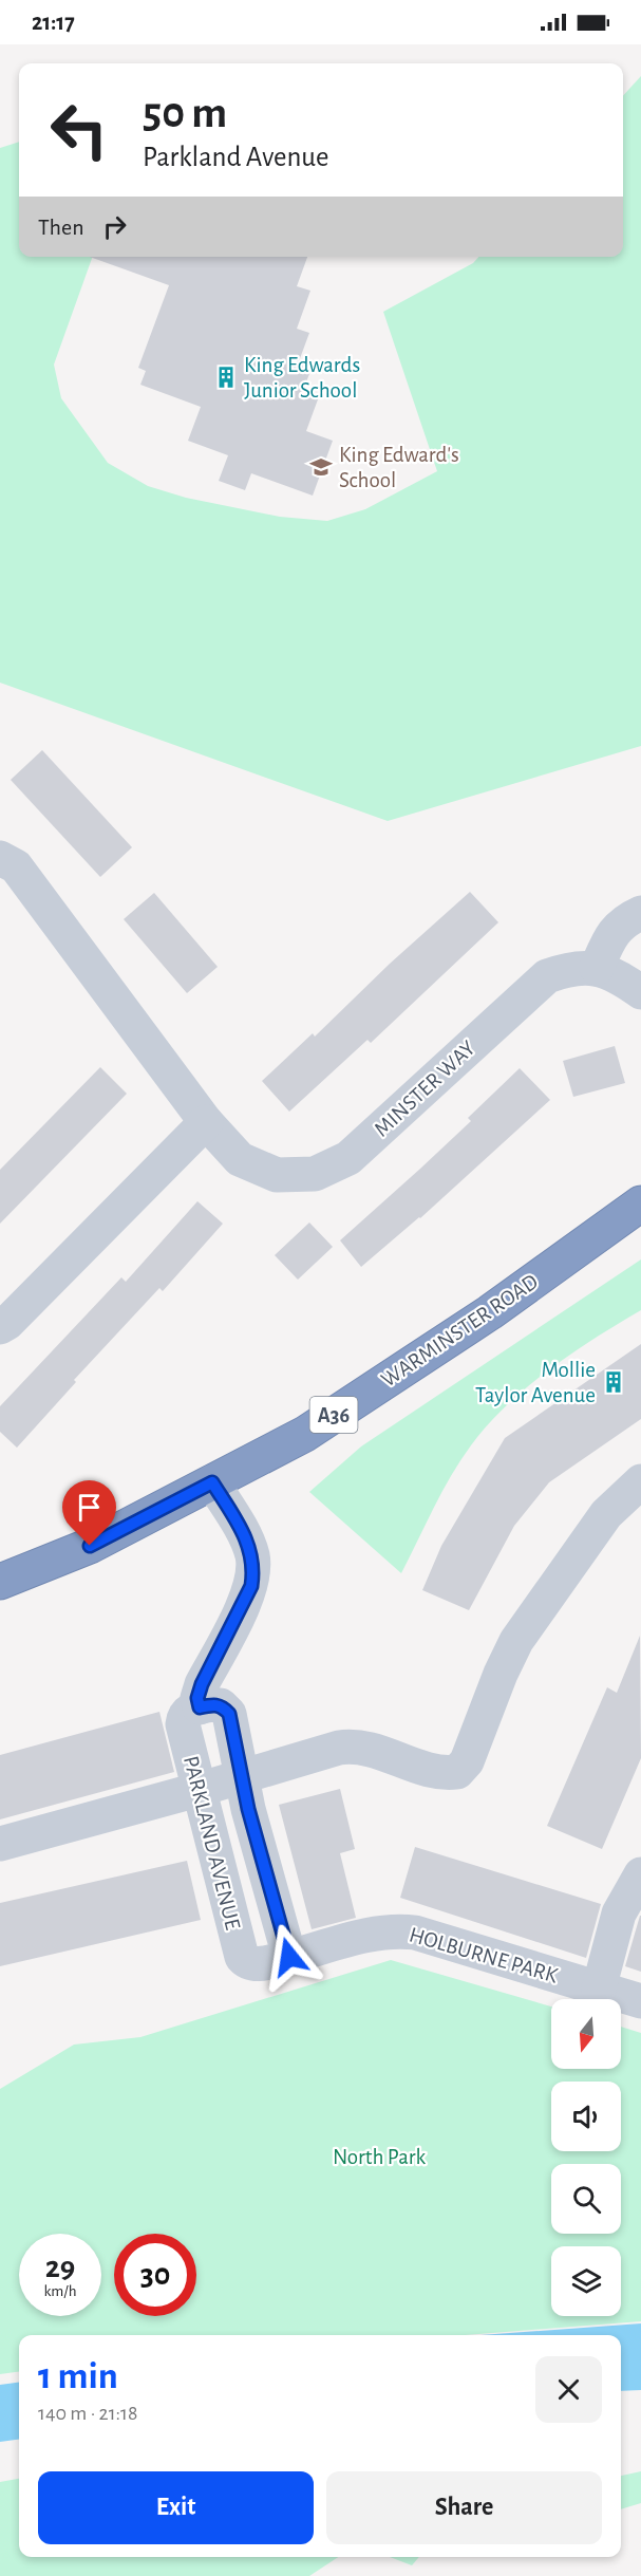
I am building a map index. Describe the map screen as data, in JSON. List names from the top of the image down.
{
  "streets": {
    "highway": ["WARMINSTER ROAD", "A36"],
    "street": ["MINSTER WAY", "PARKLAND AVENUE", "HOLBURNE PARK"]
  },
  "crossings": [
    ["WARMINSTER ROAD", "PARKLAND AVENUE"],
    ["PARKLAND AVENUE", "HOLBURNE PARK"]
  ],
  "parks": ["North Park"],
  "places": {
    "building": ["King Edwards Junior School", "Mollie Taylor Avenue"],
    "school or university": ["King Edward's School"]
  },
  "north": "bottom",
  "page": {
    "status": "21:17",
    "turn": ["50 m", "Parkland Avenue"],
    "then": "Then",
    "speed": "29 km/h",
    "limit": "30",
    "heading": ["1 min", "140 m · 21:18"],
    "buttons": ["Exit", "Share"]
  }
}
